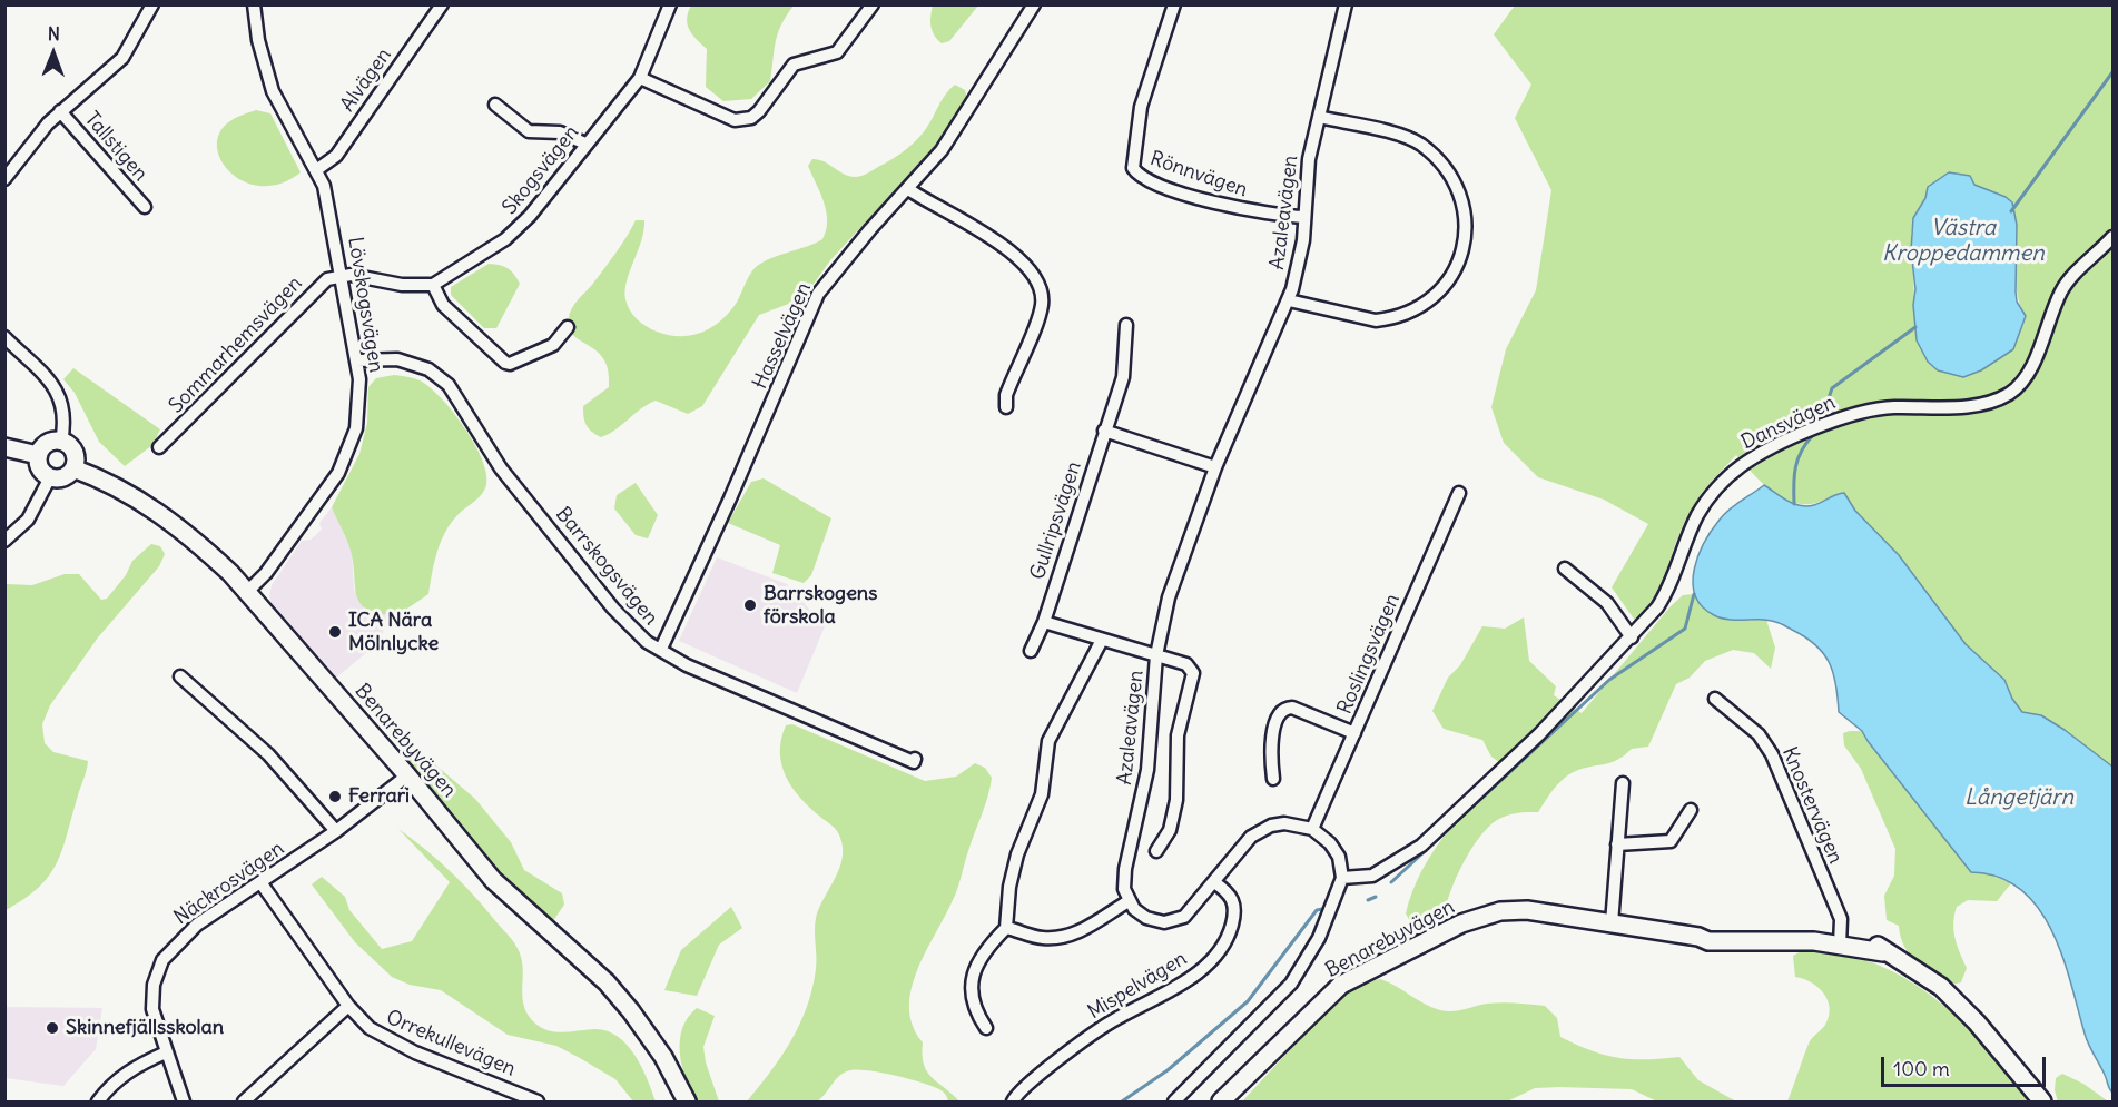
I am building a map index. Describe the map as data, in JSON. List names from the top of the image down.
{
  "streets": {
    "street": [
      "Alvägen",
      "Tallstigen",
      "Skogsvägen",
      "Rönnvägen",
      "Azaleavägen",
      "Lövskogsvägen",
      "Hasselvägen",
      "Sommarhemsvägen",
      "Dansvägen",
      "Gullripsvägen",
      "Barrskogsvägen",
      "Roslingsvägen",
      "Benarebyvägen",
      "Knostervägen",
      "Näckrosvägen",
      "Mispelvägen",
      "Orrekullevägen"
    ]
  },
  "crossings": [
    ["Alvägen", "Lövskogsvägen"],
    ["Rönnvägen", "Azaleavägen"],
    ["Lövskogsvägen", "Sommarhemsvägen"],
    ["Lövskogsvägen", "Barrskogsvägen"],
    ["Lövskogsvägen", "Benarebyvägen"],
    ["Hasselvägen", "Barrskogsvägen"],
    ["Benarebyvägen", "Knostervägen"],
    ["Benarebyvägen", "Näckrosvägen"],
    ["Näckrosvägen", "Orrekullevägen"]
  ],
  "water": ["Västra Kroppedammen", "Långetjärn"],
  "places": [
    "Barrskogens förskola",
    "ICA Nära Mölnlycke",
    "Ferrari",
    "Skinnefjällsskolan"
  ],
  "scale_bar": "100 m",
  "north": "top"
}
